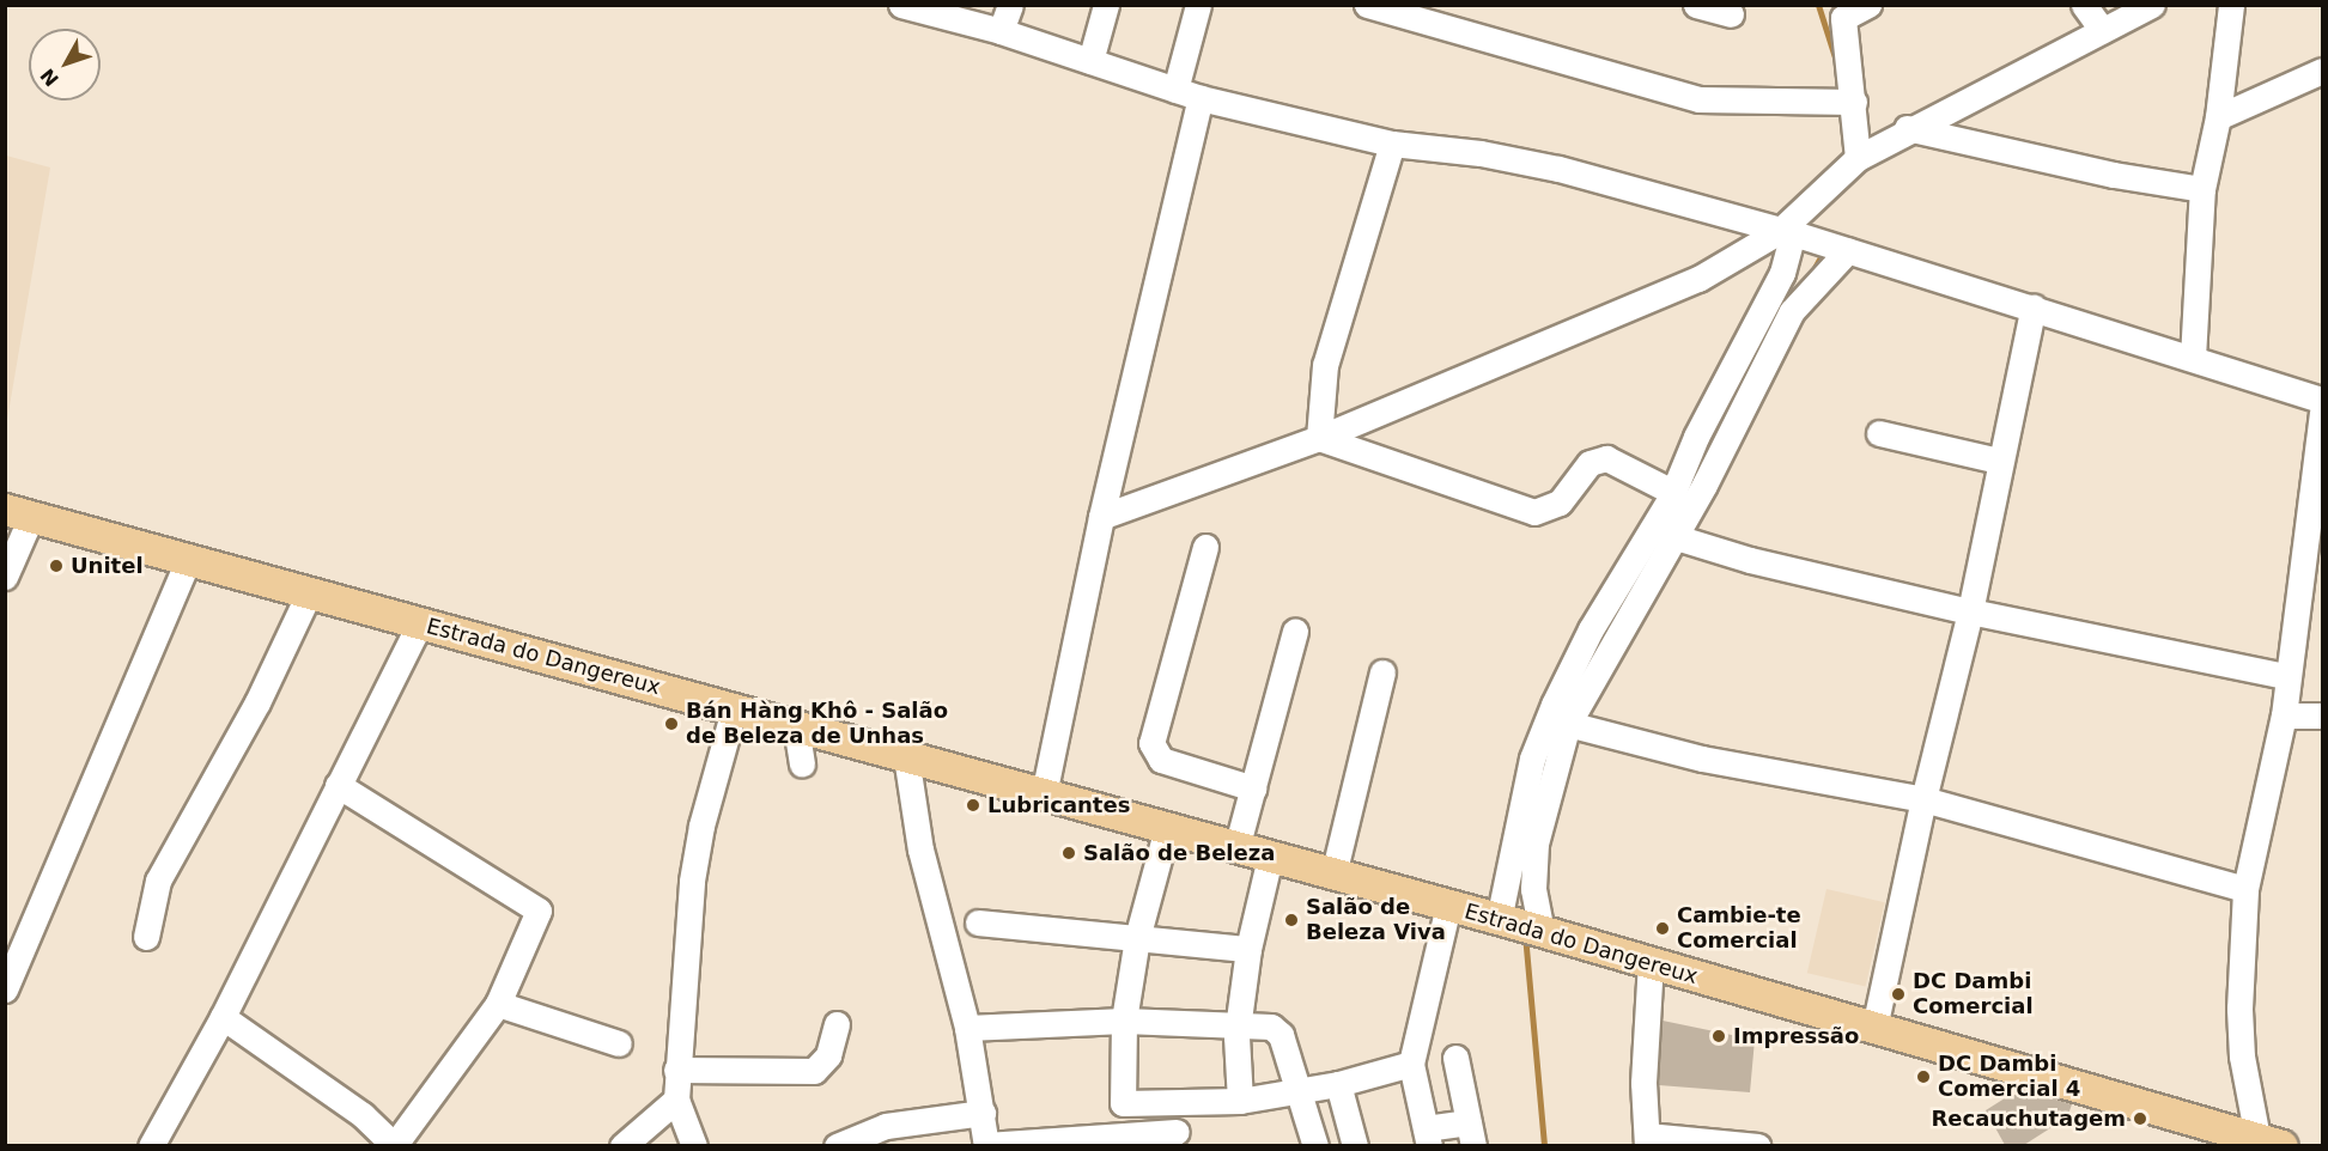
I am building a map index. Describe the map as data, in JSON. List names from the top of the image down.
{
  "streets": {
    "main road": ["Estrada do Dangereux"]
  },
  "places": [
    "Unitel",
    "Bán Hàng Khô - Salão de Beleza de Unhas",
    "Lubricantes",
    "Salão de Beleza",
    "Salão de Beleza Viva",
    "Cambie-te Comercial",
    "DC Dambi Comercial",
    "Impressão",
    "DC Dambi Comercial 4",
    "Recauchutagem"
  ],
  "north": "bottom left"
}
